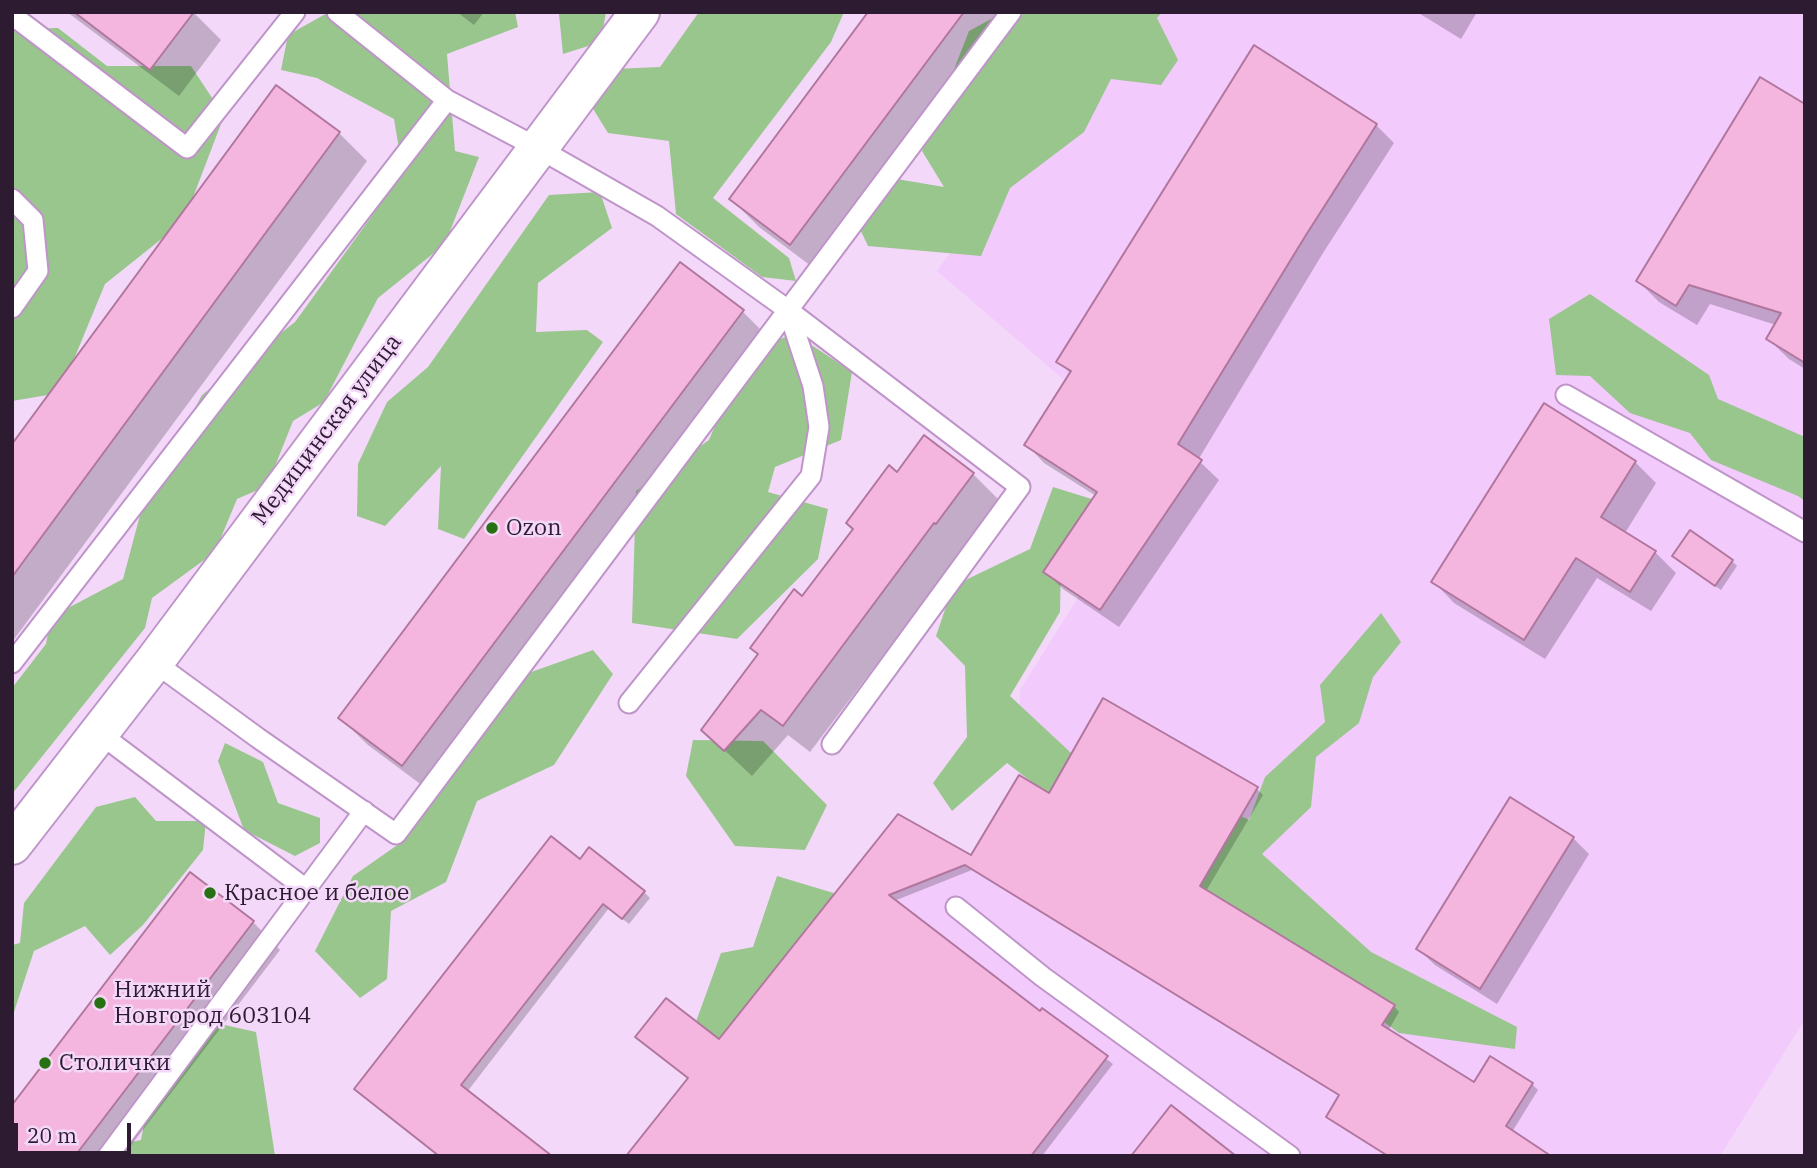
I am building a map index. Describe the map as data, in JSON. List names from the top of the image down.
{
  "streets": {
    "street": ["Медицинская улица"]
  },
  "places": [
    "Ozon",
    "Красное и белое",
    "Нижний Новгород 603104",
    "Столички"
  ],
  "scale_bar": "20 m"
}
